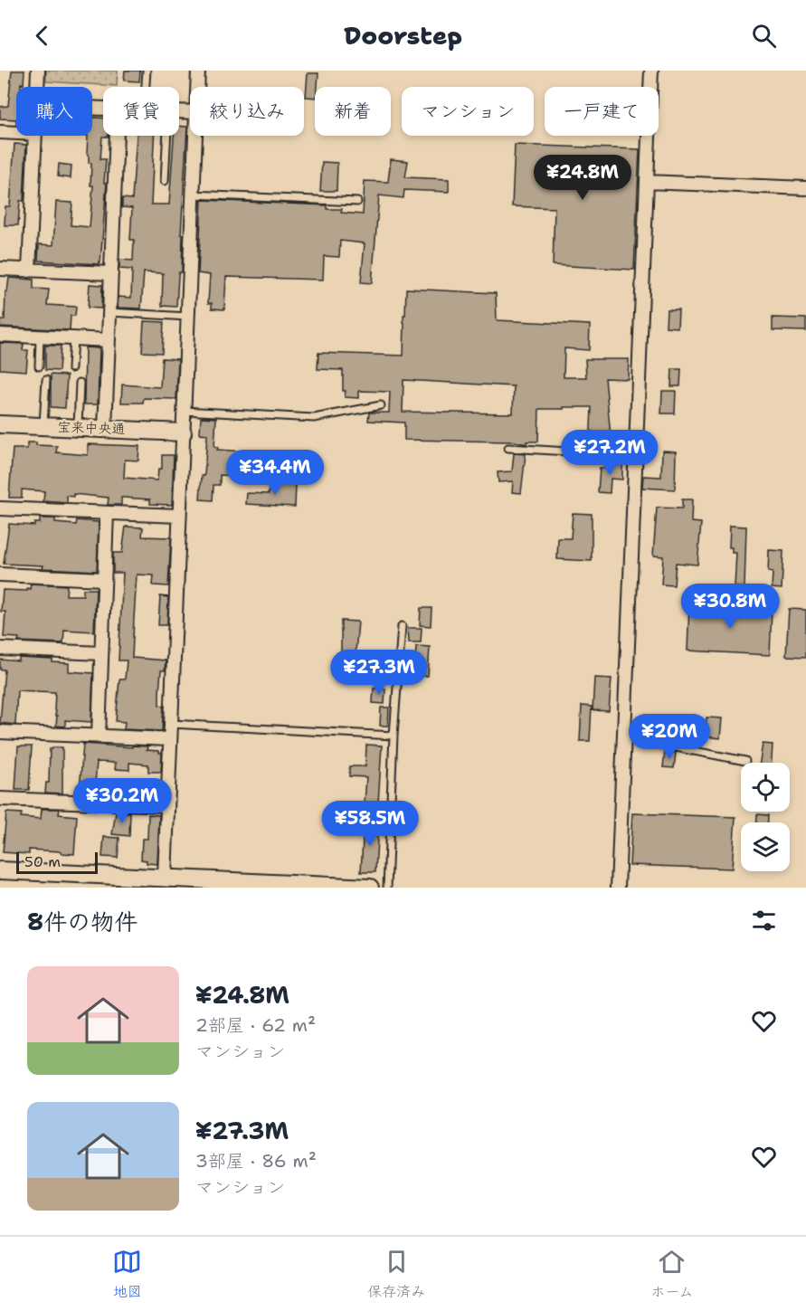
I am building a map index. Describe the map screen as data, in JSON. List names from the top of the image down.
{
  "streets": {
    "street": ["宝来中央通"]
  },
  "scale_bar": "50 m",
  "page": {
    "header": "Doorstep",
    "chip": [
      "購入",
      "賃貸",
      "絞り込み",
      "新着",
      "マンション",
      "一戸建て"
    ],
    "price": [
      "¥24.8M",
      "¥27.2M",
      "¥34.4M",
      "¥30.8M",
      "¥27.3M",
      "¥20M",
      "¥30.2M",
      "¥58.5M"
    ],
    "scale": "50 m",
    "heading": "8件の物件",
    "list": [
      {
        "name": "¥24.8M",
        "note": "2部屋 · 62 m² · マンション"
      },
      {
        "name": "¥27.3M",
        "note": "3部屋 · 86 m² · マンション"
      }
    ],
    "tabs": ["地図", "保存済み", "ホーム"]
  }
}
